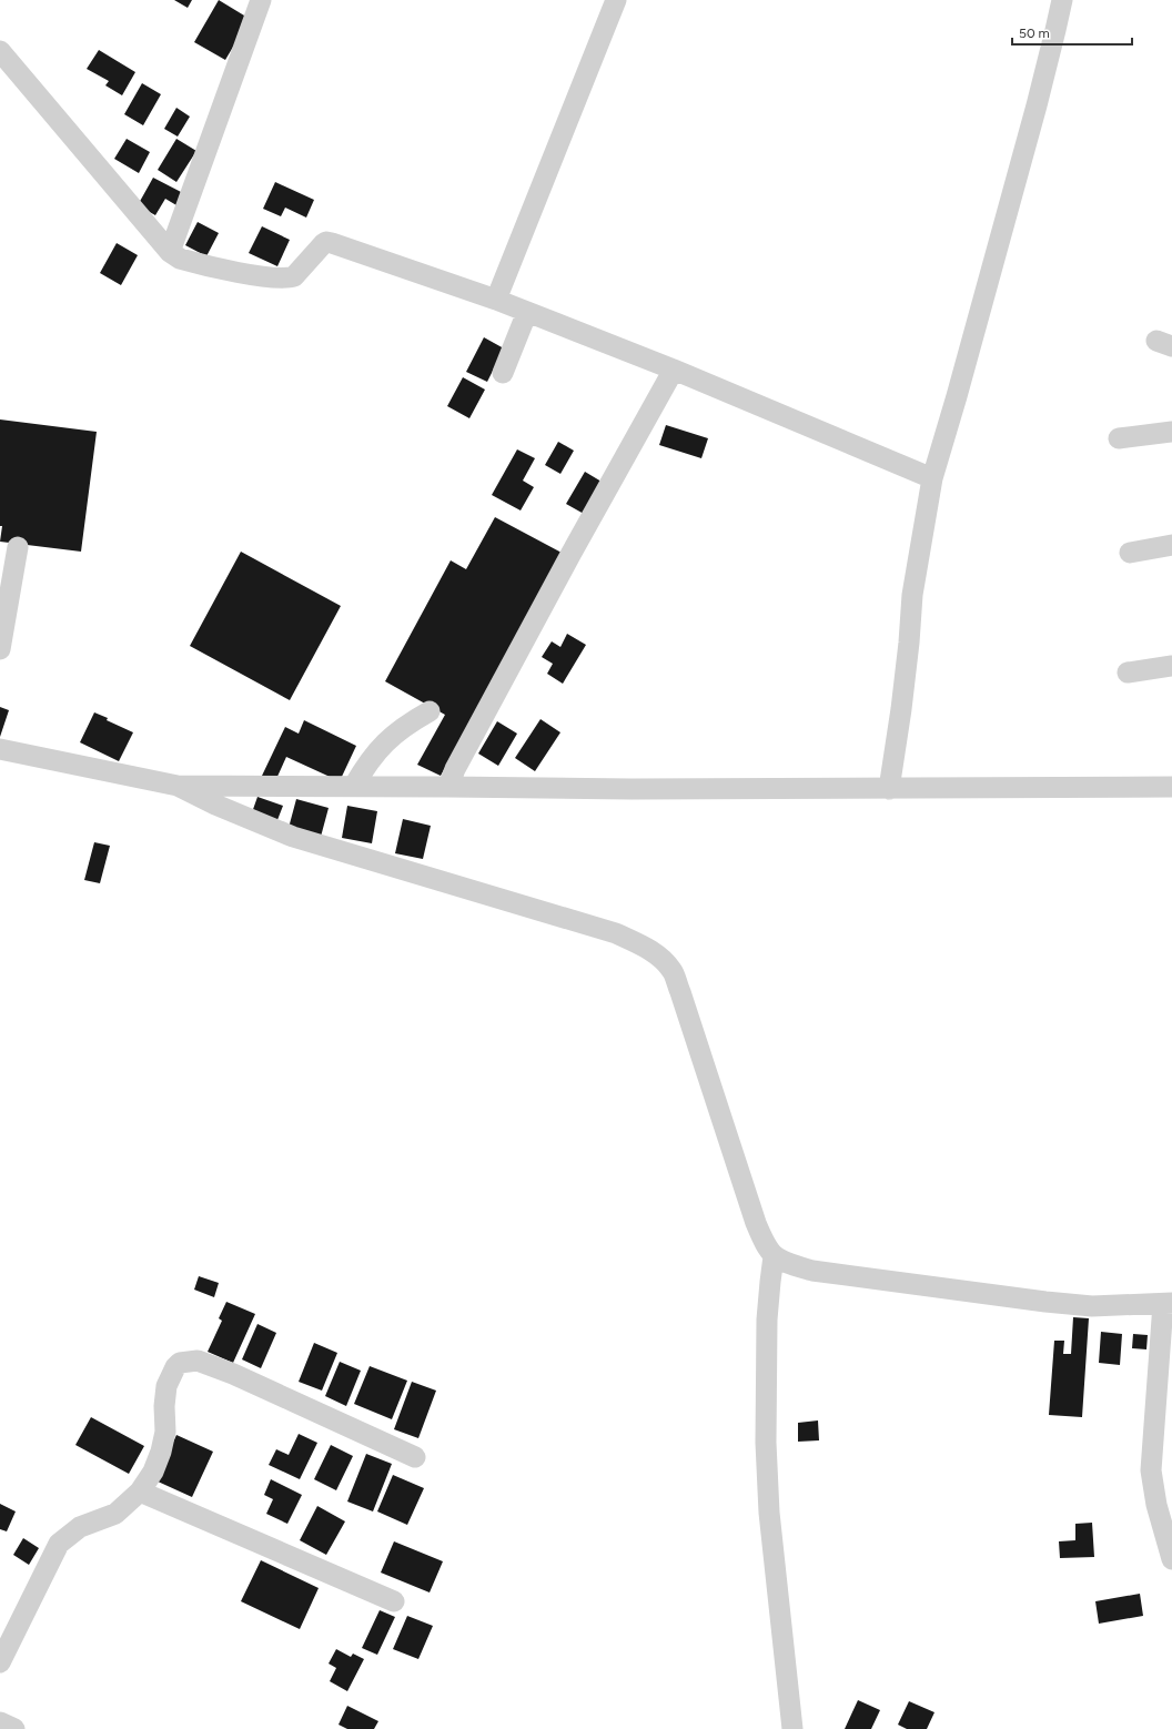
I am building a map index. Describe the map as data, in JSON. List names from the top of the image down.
{
  "scale_bar": "50 m"
}
